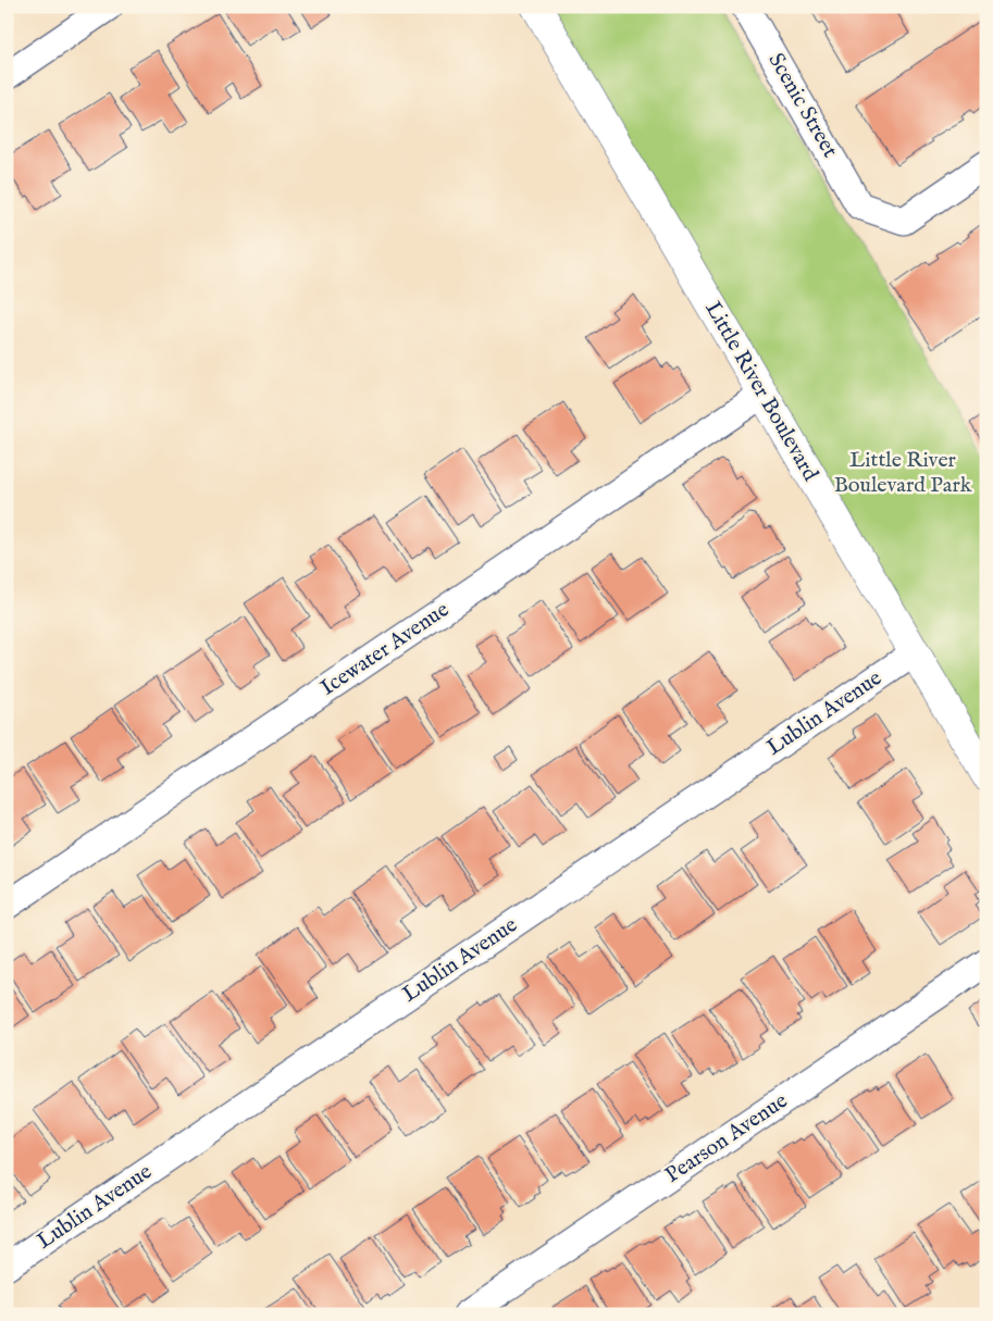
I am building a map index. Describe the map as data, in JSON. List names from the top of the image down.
{
  "streets": {
    "street": [
      "Scenic Street",
      "Little River Boulevard",
      "Icewater Avenue",
      "Lublin Avenue",
      "Pearson Avenue"
    ]
  },
  "crossings": [
    ["Little River Boulevard", "Icewater Avenue"],
    ["Little River Boulevard", "Lublin Avenue"]
  ],
  "parks": ["Little River Boulevard Park"]
}
